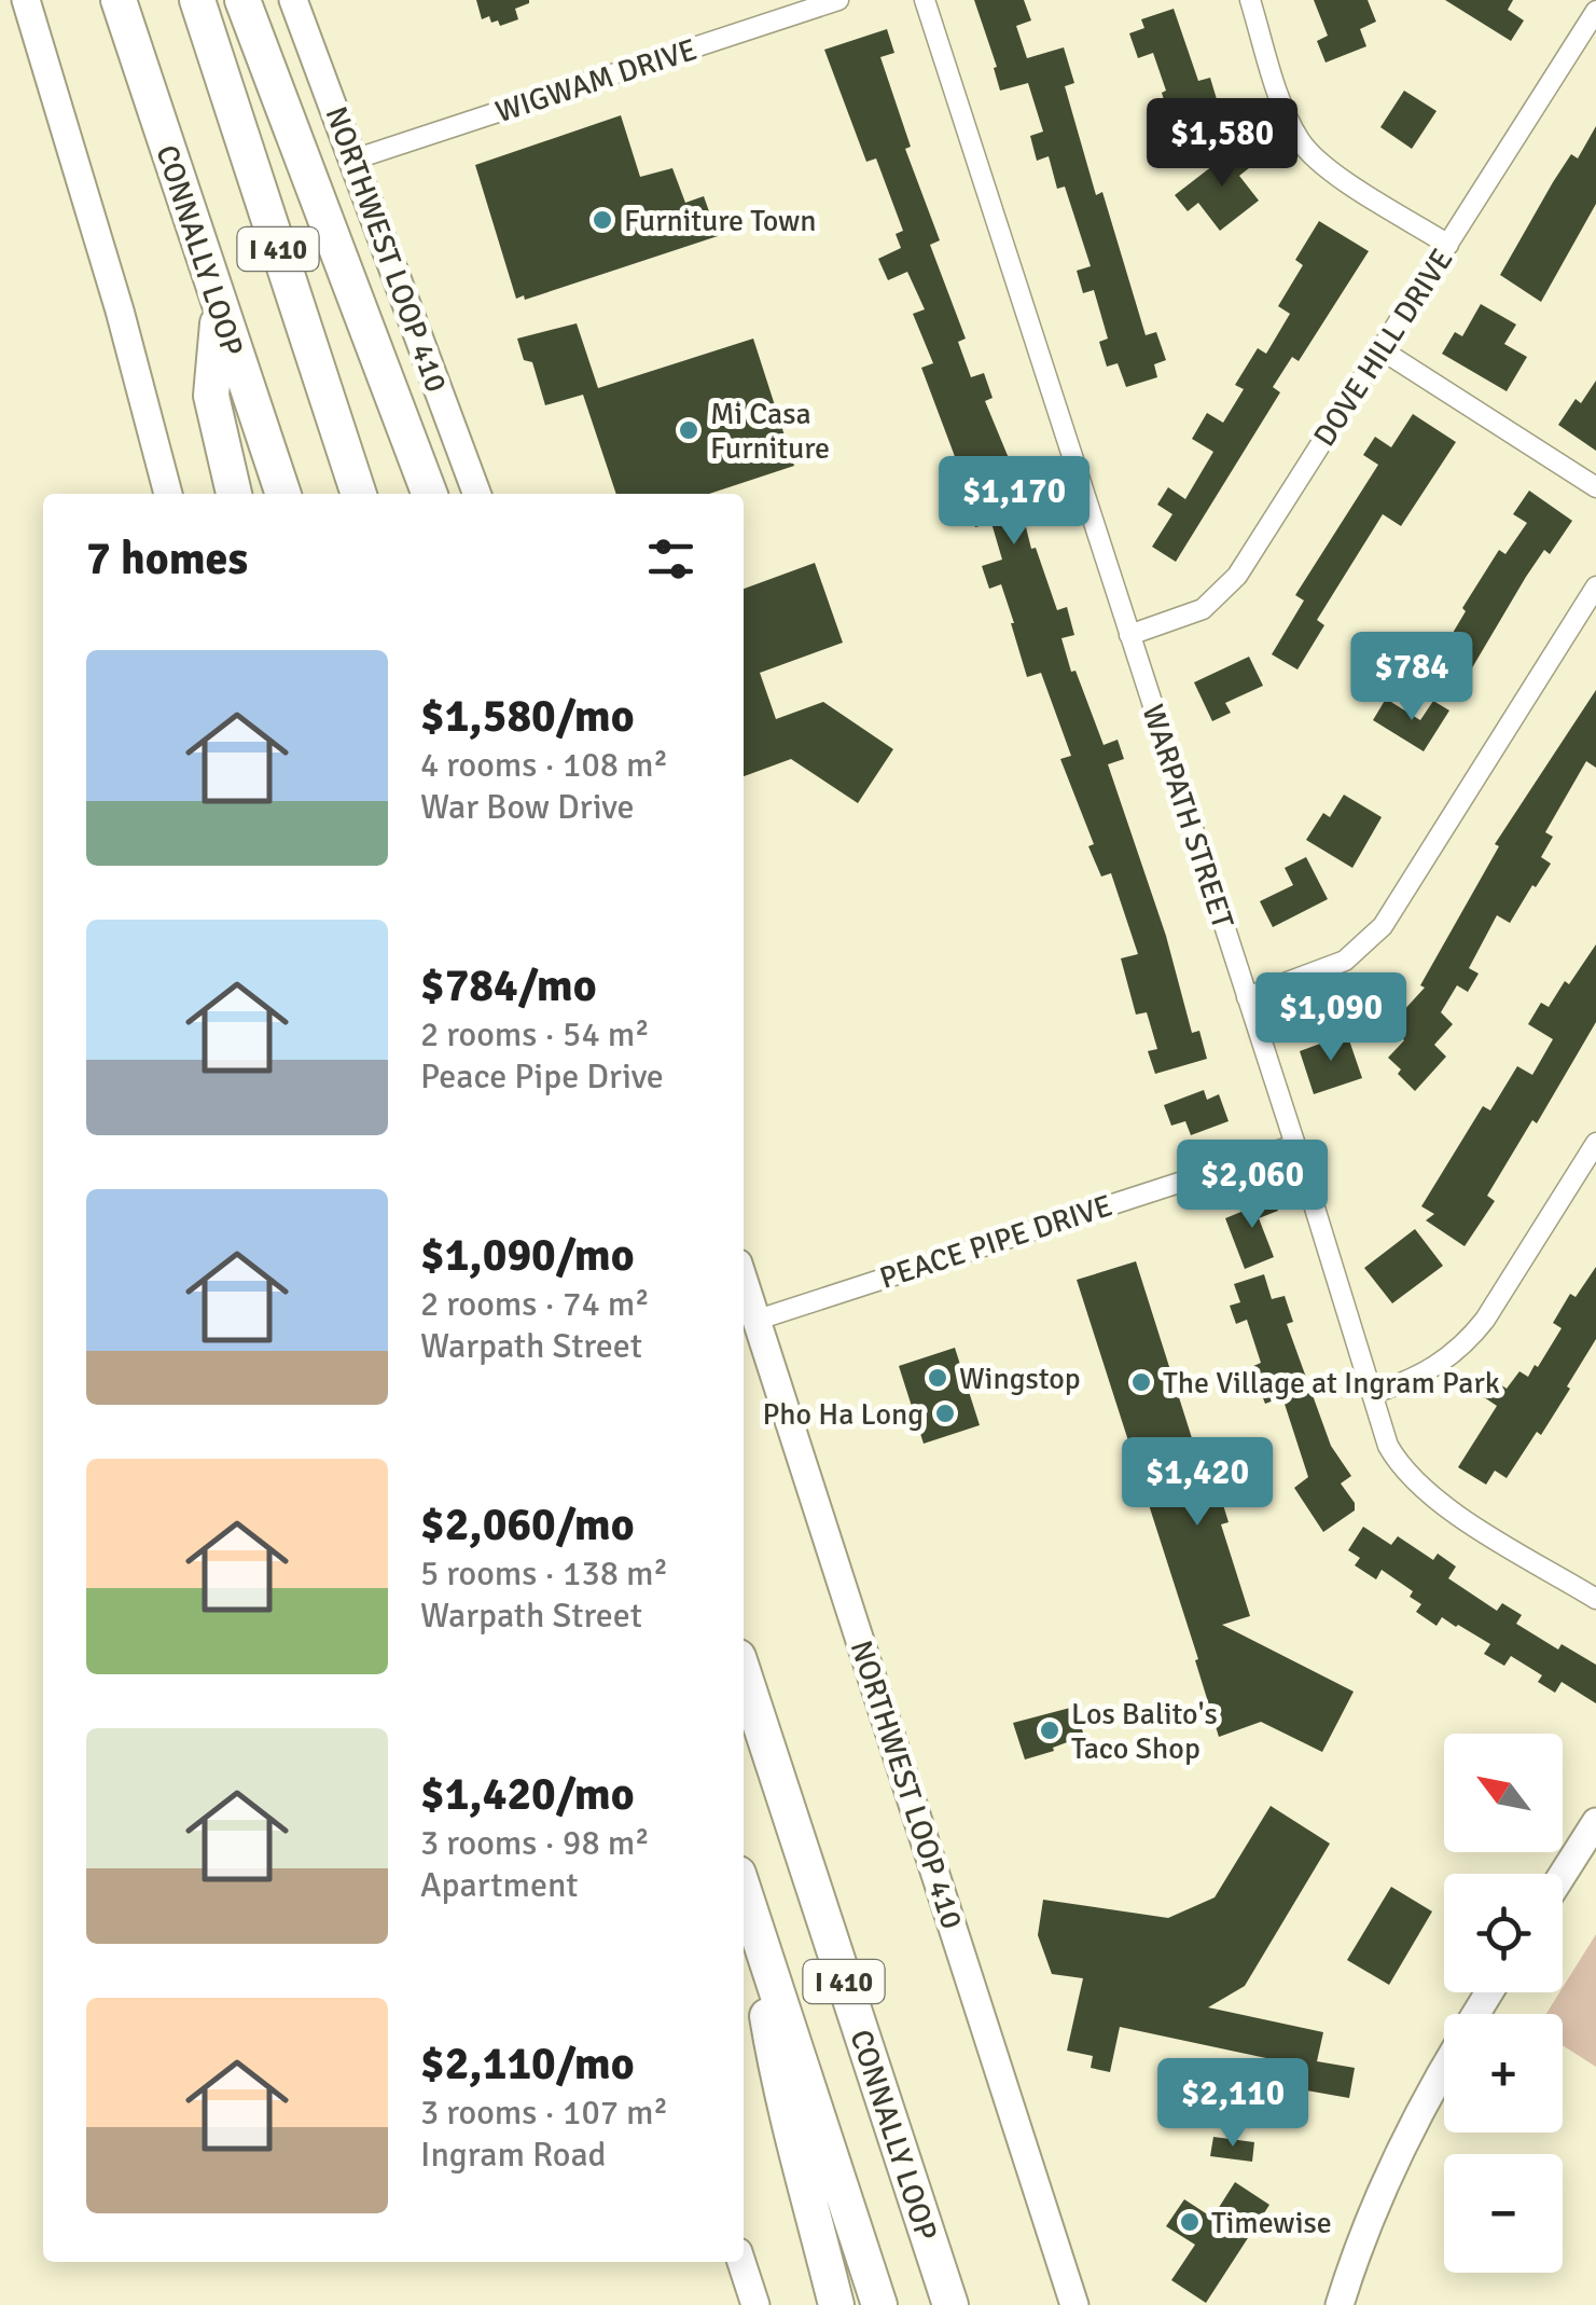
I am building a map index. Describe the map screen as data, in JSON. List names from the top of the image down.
{
  "streets": {
    "highway": ["I 410", "CONNALLY LOOP"],
    "main road": ["NORTHWEST LOOP 410"],
    "street": [
      "WIGWAM DRIVE",
      "DOVE HILL DRIVE",
      "WARPATH STREET",
      "PEACE PIPE DRIVE"
    ]
  },
  "crossings": [
    ["WIGWAM DRIVE", "NORTHWEST LOOP 410"],
    ["NORTHWEST LOOP 410", "PEACE PIPE DRIVE"],
    ["DOVE HILL DRIVE", "WARPATH STREET"],
    ["WARPATH STREET", "PEACE PIPE DRIVE"]
  ],
  "places": [
    "Furniture Town",
    "Mi Casa Furniture",
    "Wingstop",
    "The Village at Ingram Park",
    "Pho Ha Long",
    "Los Balito's Taco Shop",
    "Timewise"
  ],
  "north": "top left",
  "page": {
    "price": [
      "$1,580",
      "$1,170",
      "$784",
      "$1,090",
      "$2,060",
      "$1,420",
      "$2,110"
    ],
    "heading": "7 homes",
    "list": [
      {
        "name": "$1,580/mo",
        "note": "4 rooms · 108 m² · War Bow Drive"
      },
      {
        "name": "$784/mo",
        "note": "2 rooms · 54 m² · Peace Pipe Drive"
      },
      {
        "name": "$1,090/mo",
        "note": "2 rooms · 74 m² · Warpath Street"
      },
      {
        "name": "$2,060/mo",
        "note": "5 rooms · 138 m² · Warpath Street"
      },
      {
        "name": "$1,420/mo",
        "note": "3 rooms · 98 m² · Apartment"
      },
      {
        "name": "$2,110/mo",
        "note": "3 rooms · 107 m² · Ingram Road"
      }
    ],
    "map_buttons": ["+", "−"]
  }
}
